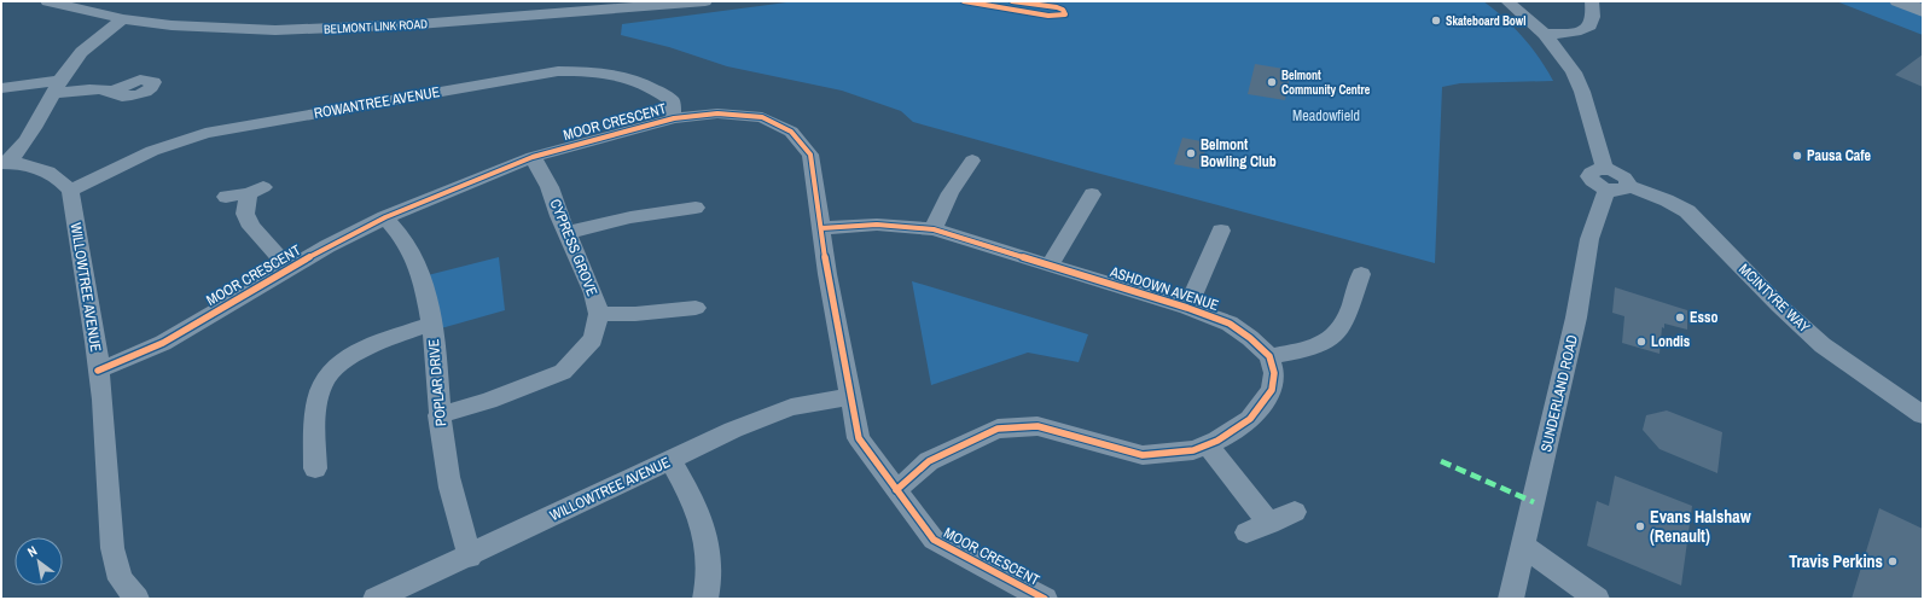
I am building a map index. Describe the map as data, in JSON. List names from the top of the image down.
{
  "streets": {
    "street": [
      "BELMONT LINK ROAD",
      "ROWANTREE AVENUE",
      "MOOR CRESCENT",
      "CYPRESS GROVE",
      "WILLOWTREE AVENUE",
      "ASHDOWN AVENUE",
      "MCINTYRE WAY",
      "POPLAR DRIVE",
      "SUNDERLAND ROAD"
    ]
  },
  "crossings": [
    ["ROWANTREE AVENUE", "MOOR CRESCENT"],
    ["ROWANTREE AVENUE", "WILLOWTREE AVENUE"],
    ["MOOR CRESCENT", "CYPRESS GROVE"],
    ["MOOR CRESCENT", "WILLOWTREE AVENUE"],
    ["MOOR CRESCENT", "ASHDOWN AVENUE"],
    ["MOOR CRESCENT", "POPLAR DRIVE"],
    ["CYPRESS GROVE", "POPLAR DRIVE"],
    ["WILLOWTREE AVENUE", "POPLAR DRIVE"],
    ["MCINTYRE WAY", "SUNDERLAND ROAD"]
  ],
  "parks": ["Meadowfield"],
  "places": [
    "Skateboard Bowl",
    "Belmont Community Centre",
    "Belmont Bowling Club",
    "Pausa Cafe",
    "Esso",
    "Londis",
    "Evans Halshaw (Renault)",
    "Travis Perkins"
  ],
  "north": "top left"
}
